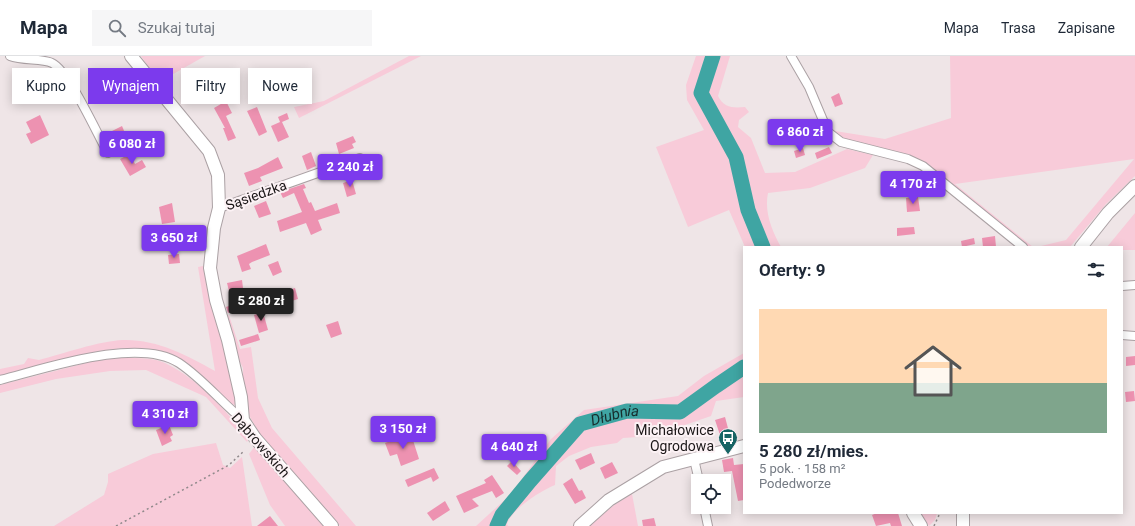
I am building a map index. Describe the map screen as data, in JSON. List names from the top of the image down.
{
  "streets": {
    "street": ["Sąsiedzka", "Dąbrowskich"]
  },
  "water": ["Dłubnia"],
  "places": {
    "bus stop": ["Michałowice Ogrodowa"]
  },
  "page": {
    "header": "Mapa",
    "search": "Szukaj tutaj",
    "nav": ["Mapa", "Trasa", "Zapisane"],
    "chip": [
      "Kupno",
      "Wynajem",
      "Filtry",
      "Nowe"
    ],
    "price": [
      "6 860 zł",
      "6 080 zł",
      "2 240 zł",
      "4 170 zł",
      "3 650 zł",
      "5 280 zł",
      "4 310 zł",
      "3 150 zł",
      "4 640 zł"
    ],
    "heading": "Oferty: 9",
    "list": [
      {
        "name": "5 280 zł/mies.",
        "note": "5 pok. · 158 m² · Podedworze"
      }
    ]
  }
}
